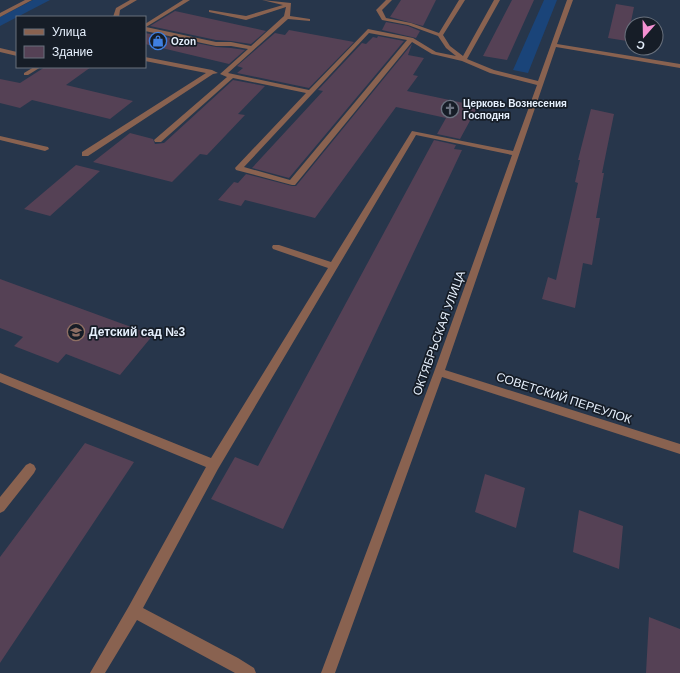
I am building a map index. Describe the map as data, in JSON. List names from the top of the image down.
{
  "streets": {
    "street": ["ОКТЯБРЬСКАЯ УЛИЦА", "СОВЕТСКИЙ ПЕРЕУЛОК"]
  },
  "crossings": [
    ["ОКТЯБРЬСКАЯ УЛИЦА", "СОВЕТСКИЙ ПЕРЕУЛОК"]
  ],
  "places": {
    "shop": ["Ozon"],
    "church": ["Церковь Вознесения Господня"],
    "school or university": ["Детский сад №3"]
  },
  "legend": ["Улица", "Здание"],
  "north": "bottom"
}
